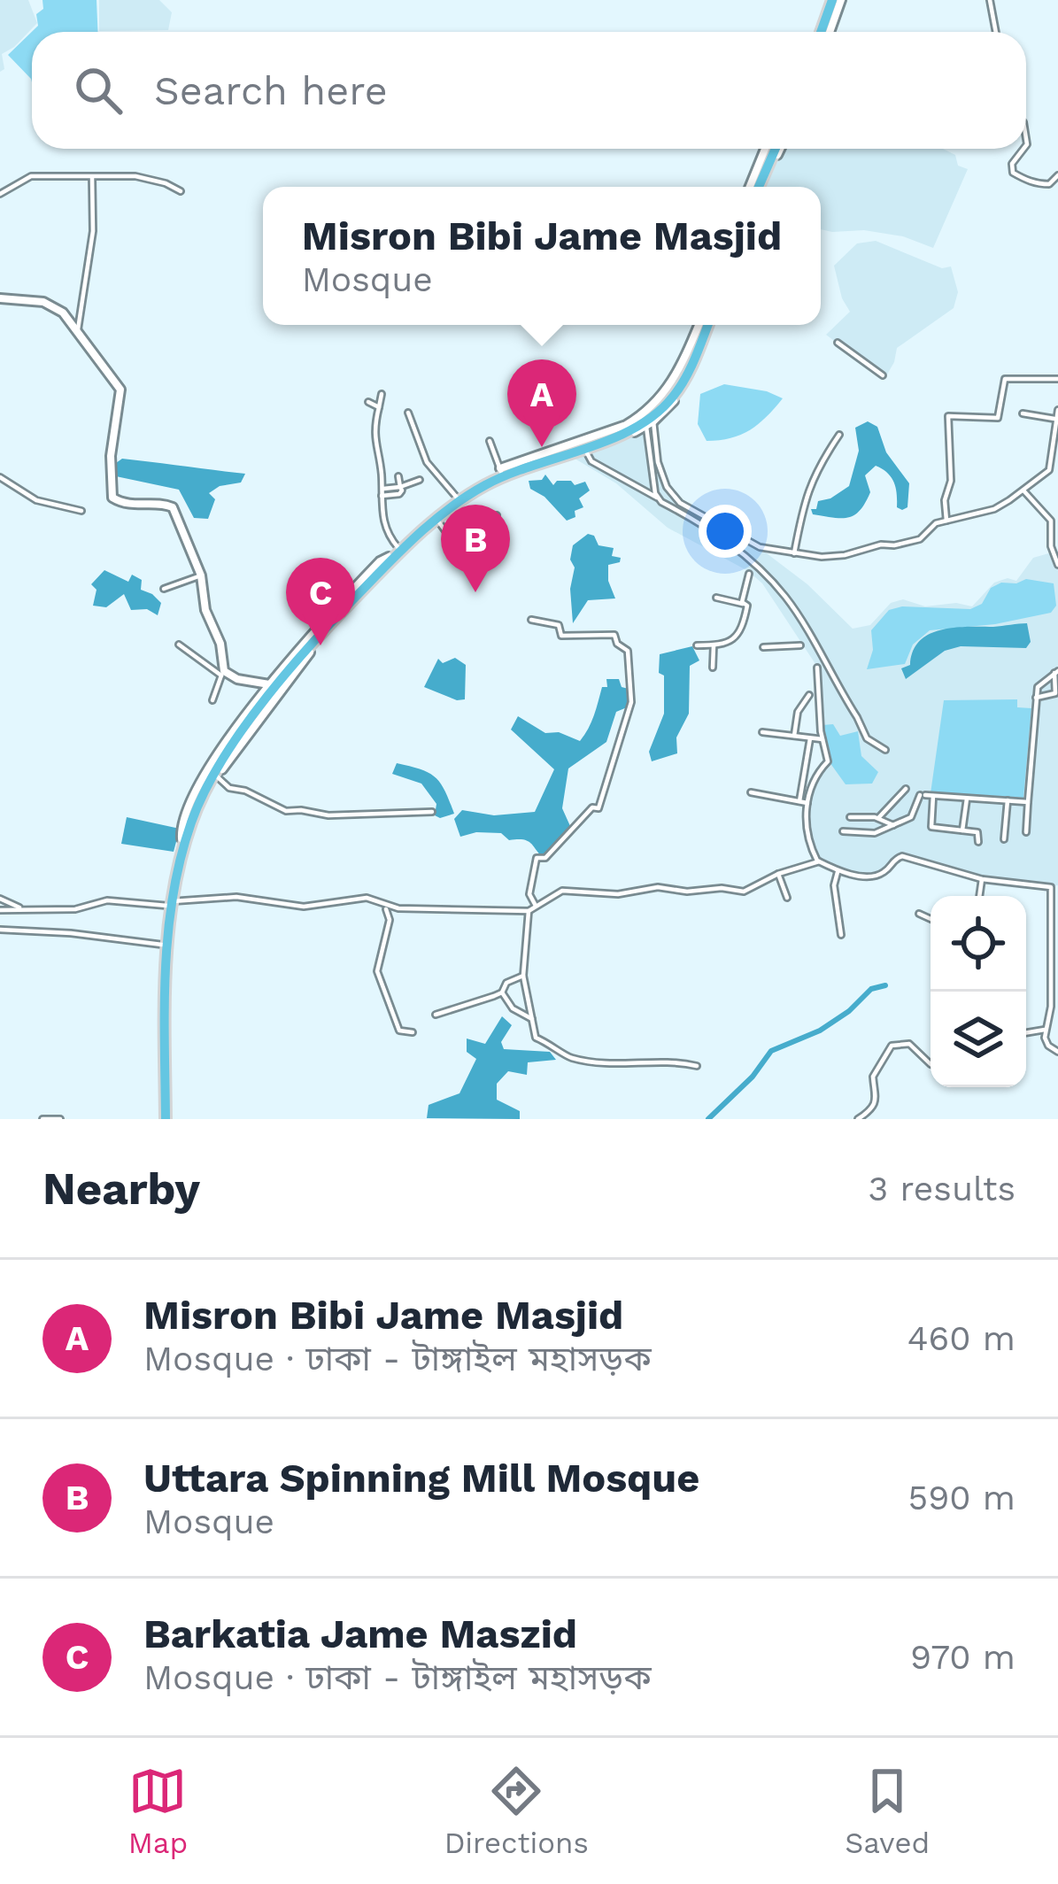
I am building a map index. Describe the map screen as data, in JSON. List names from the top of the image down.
{
  "page": {
    "search": "Search here",
    "popup": ["Misron Bibi Jame Masjid", "Mosque"],
    "pins": ["A", "B", "C"],
    "heading": ["Nearby", "3 results"],
    "list": [
      {
        "mark": "A",
        "name": "Misron Bibi Jame Masjid",
        "note": "Mosque · ঢাকা - টাঙ্গাইল মহাসড়ক",
        "value": "460 m"
      },
      {
        "mark": "B",
        "name": "Uttara Spinning Mill Mosque",
        "note": "Mosque",
        "value": "590 m"
      },
      {
        "mark": "C",
        "name": "Barkatia Jame Maszid",
        "note": "Mosque · ঢাকা - টাঙ্গাইল মহাসড়ক",
        "value": "970 m"
      }
    ],
    "nav": ["Map", "Directions", "Saved"]
  }
}
